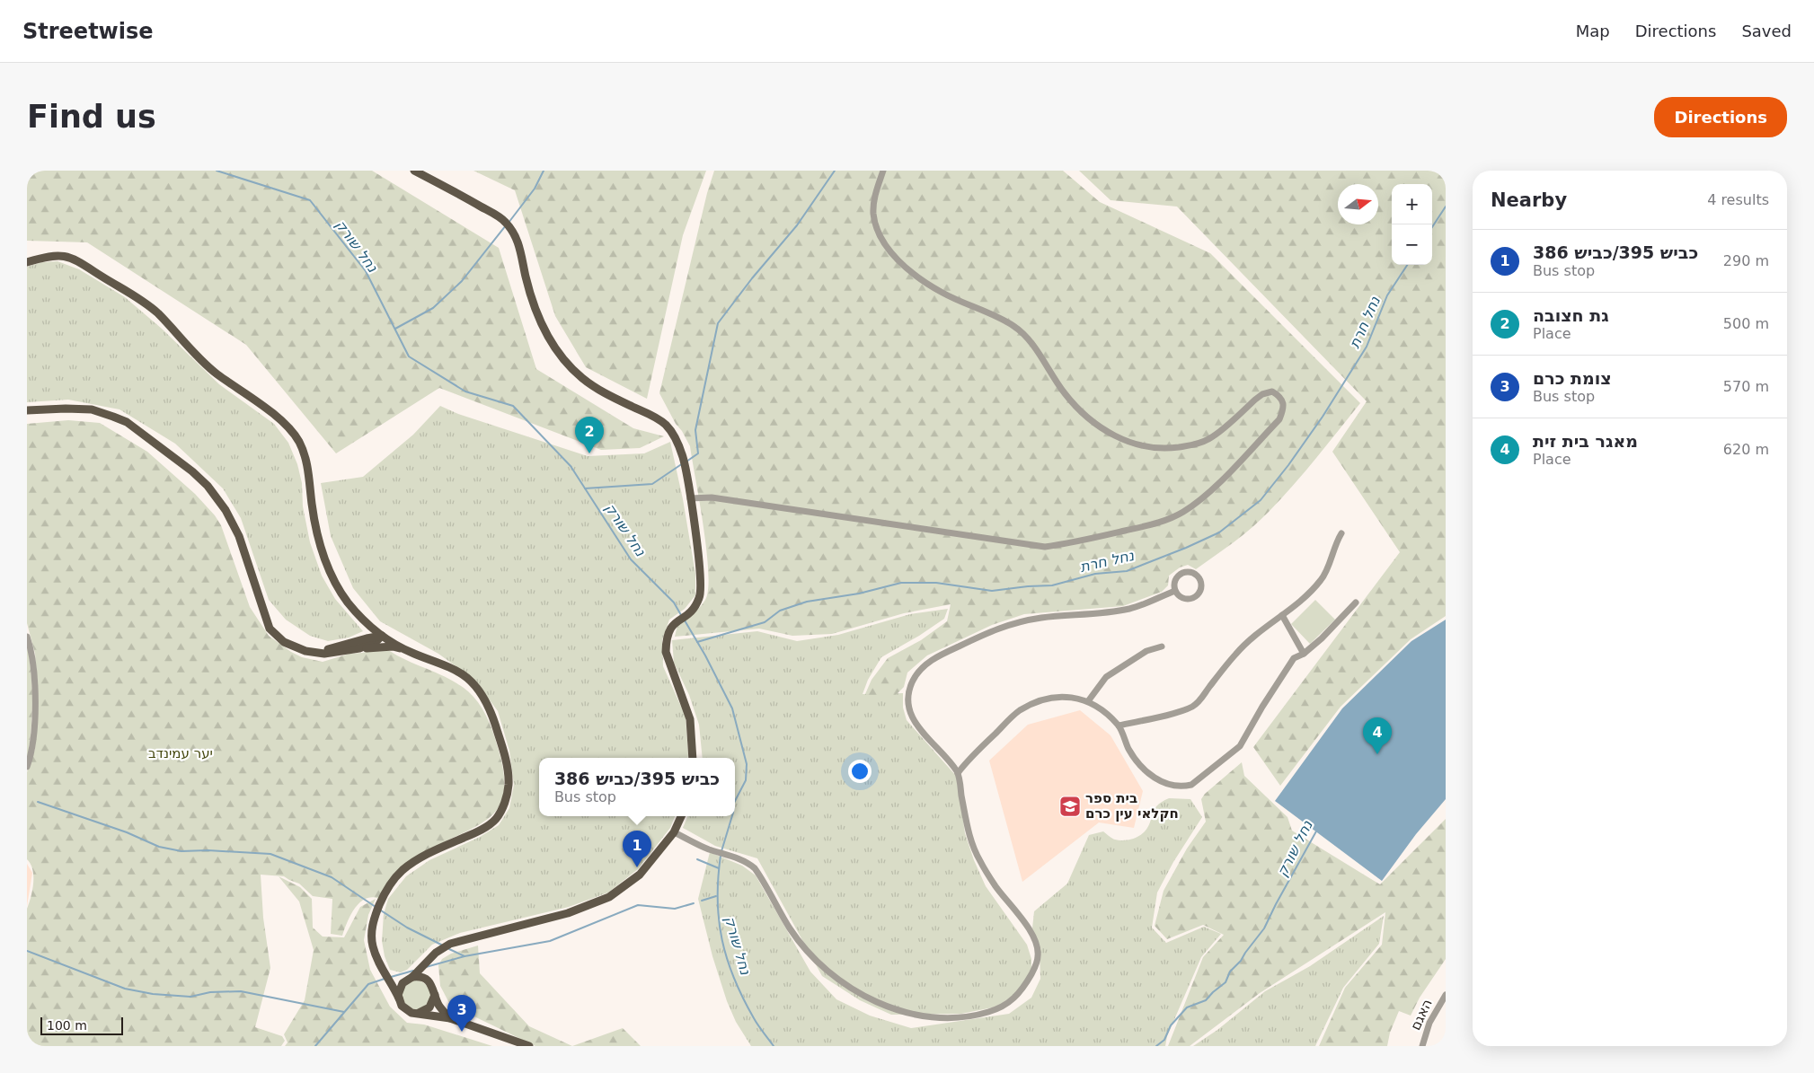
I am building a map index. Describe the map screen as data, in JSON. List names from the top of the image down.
{
  "streets": {
    "street": ["האגם"]
  },
  "water": ["נחל שורק", "נחל חרת"],
  "parks": ["יער עמינדב"],
  "places": {
    "school or university": ["בית ספר חקלאי עין כרם"]
  },
  "scale_bar": "100 m",
  "north": "right",
  "page": {
    "header": "Streetwise",
    "nav": ["Map", "Directions", "Saved"],
    "buttons": "Directions",
    "title": "Find us",
    "heading": ["Nearby", "4 results"],
    "map_buttons": ["+", "−"],
    "list": [
      {
        "mark": "1",
        "name": "כביש 395/כביש 386",
        "note": "Bus stop",
        "value": "290 m"
      },
      {
        "mark": "2",
        "name": "גת חצובה",
        "note": "Place",
        "value": "500 m"
      },
      {
        "mark": "3",
        "name": "צומת כרם",
        "note": "Bus stop",
        "value": "570 m"
      },
      {
        "mark": "4",
        "name": "מאגר בית זית",
        "note": "Place",
        "value": "620 m"
      }
    ],
    "pins": [
      "2",
      "4",
      "1",
      "3"
    ],
    "popup": ["כביש 395/כביש 386", "Bus stop"],
    "scale": "100 m"
  }
}
